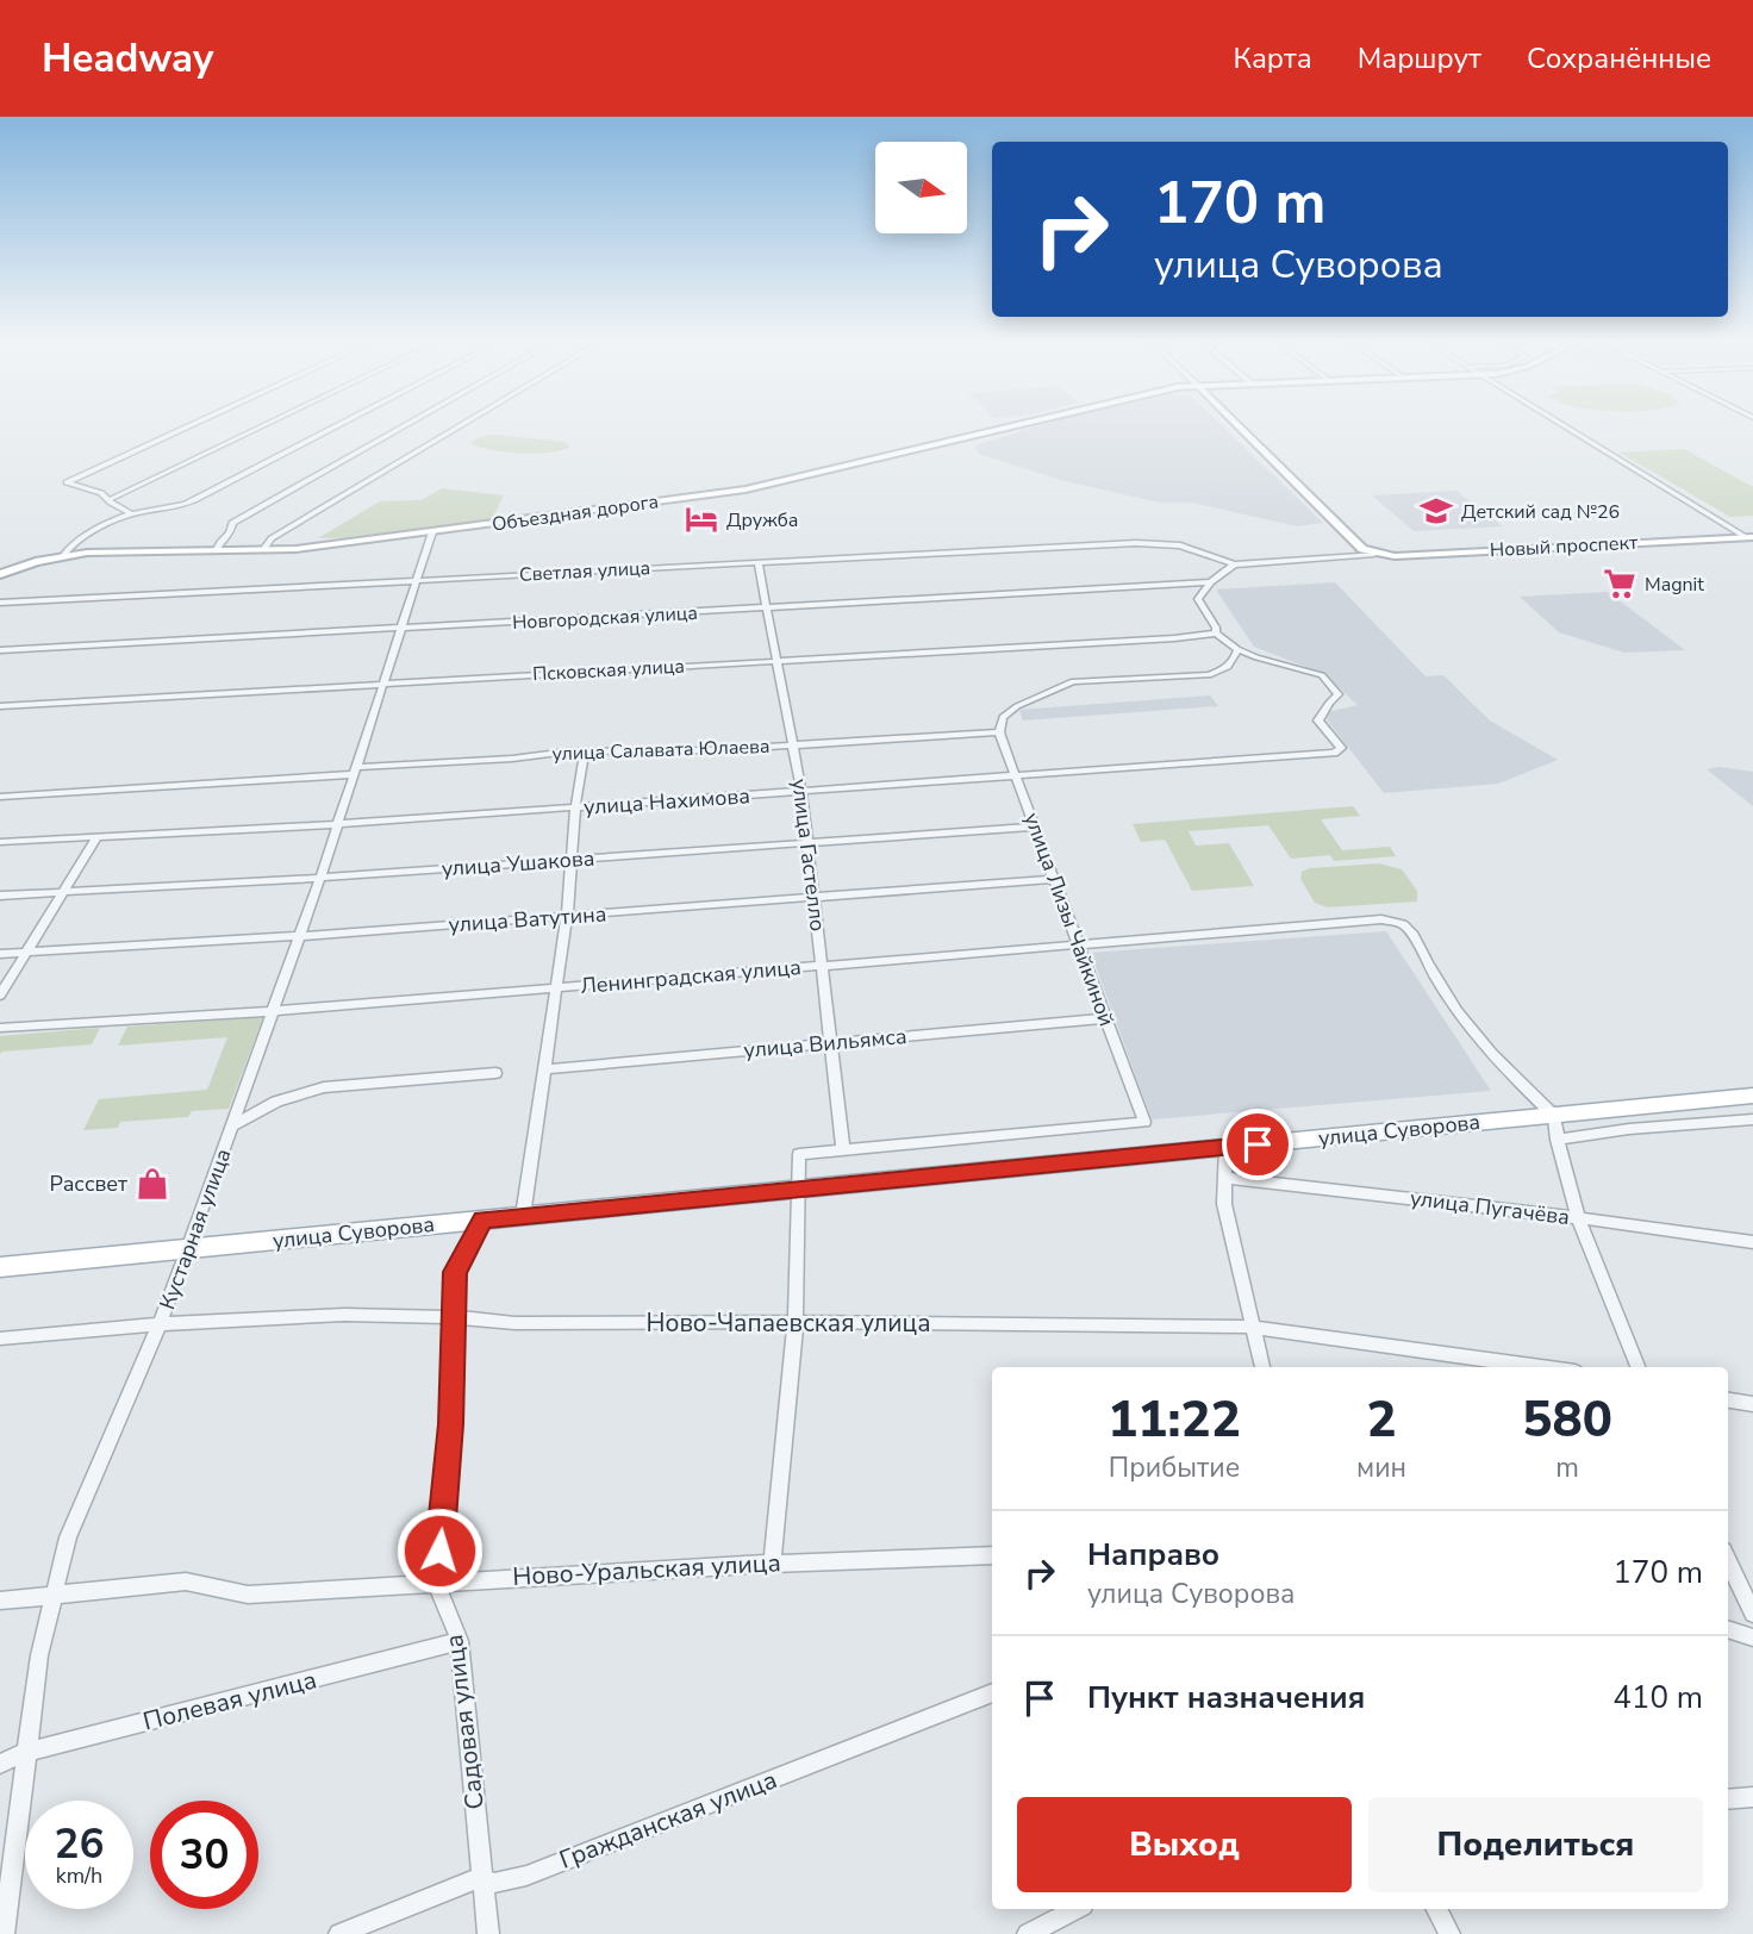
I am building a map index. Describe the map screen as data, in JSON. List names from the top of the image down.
{
  "streets": {
    "main road": ["Объездная дорога", "Новый проспект", "улица Суворова"],
    "street": [
      "Светлая улица",
      "Новгородская улица",
      "Псковская улица",
      "улица Салавата Юлаева",
      "улица Нахимова",
      "улица Гастелло",
      "улица Ушакова",
      "улица Ватутина",
      "улица Лизы Чайкиной",
      "Ленинградская улица",
      "улица Вильямса",
      "улица Пугачёва",
      "Кустарная улица",
      "Ново-Чапаевская улица",
      "Ново-Уральская улица",
      "Полевая улица",
      "Садовая улица",
      "Гражданская улица"
    ]
  },
  "crossings": [
    ["Объездная дорога", "Кустарная улица"],
    ["Светлая улица", "улица Гастелло"],
    ["Светлая улица", "Кустарная улица"],
    ["Новгородская улица", "улица Гастелло"],
    ["Новгородская улица", "Кустарная улица"],
    ["Псковская улица", "улица Гастелло"],
    ["Псковская улица", "Кустарная улица"],
    ["улица Салавата Юлаева", "улица Гастелло"],
    ["улица Салавата Юлаева", "улица Лизы Чайкиной"],
    ["улица Салавата Юлаева", "Кустарная улица"],
    ["улица Нахимова", "улица Гастелло"],
    ["улица Нахимова", "улица Лизы Чайкиной"],
    ["улица Нахимова", "Кустарная улица"],
    ["улица Гастелло", "улица Ушакова"],
    ["улица Гастелло", "улица Ватутина"],
    ["улица Гастелло", "улица Лизы Чайкиной"],
    ["улица Гастелло", "Ленинградская улица"],
    ["улица Гастелло", "улица Вильямса"],
    ["улица Ушакова", "улица Лизы Чайкиной"],
    ["улица Ушакова", "Кустарная улица"],
    ["улица Ватутина", "улица Лизы Чайкиной"],
    ["улица Ватутина", "Кустарная улица"],
    ["улица Лизы Чайкиной", "Ленинградская улица"],
    ["улица Лизы Чайкиной", "улица Вильямса"],
    ["Ленинградская улица", "улица Суворова"],
    ["Ленинградская улица", "Кустарная улица"],
    ["улица Суворова", "Кустарная улица"],
    ["улица Суворова", "Садовая улица"],
    ["Кустарная улица", "Ново-Чапаевская улица"],
    ["Кустарная улица", "Ново-Уральская улица"],
    ["Кустарная улица", "Полевая улица"],
    ["Ново-Чапаевская улица", "Садовая улица"],
    ["Ново-Уральская улица", "Садовая улица"],
    ["Полевая улица", "Садовая улица"],
    ["Садовая улица", "Гражданская улица"]
  ],
  "places": {
    "school or university": ["Детский сад №26"],
    "hotel": ["Дружба"],
    "supermarket": ["Magnit"],
    "shop": ["Рассвет"]
  },
  "north": "right",
  "page": {
    "header": "Headway",
    "nav": ["Карта", "Маршрут", "Сохранённые"],
    "turn": ["170 m", "улица Суворова"],
    "eta": [
      "11:22",
      "Прибытие",
      "2",
      "мин",
      "580",
      "m"
    ],
    "list": [
      {
        "name": "Направо",
        "note": "улица Суворова",
        "value": "170 m"
      },
      {
        "name": "Пункт назначения",
        "value": "410 m"
      }
    ],
    "buttons": ["Выход", "Поделиться"],
    "speed": "26 km/h",
    "limit": "30"
  }
}
